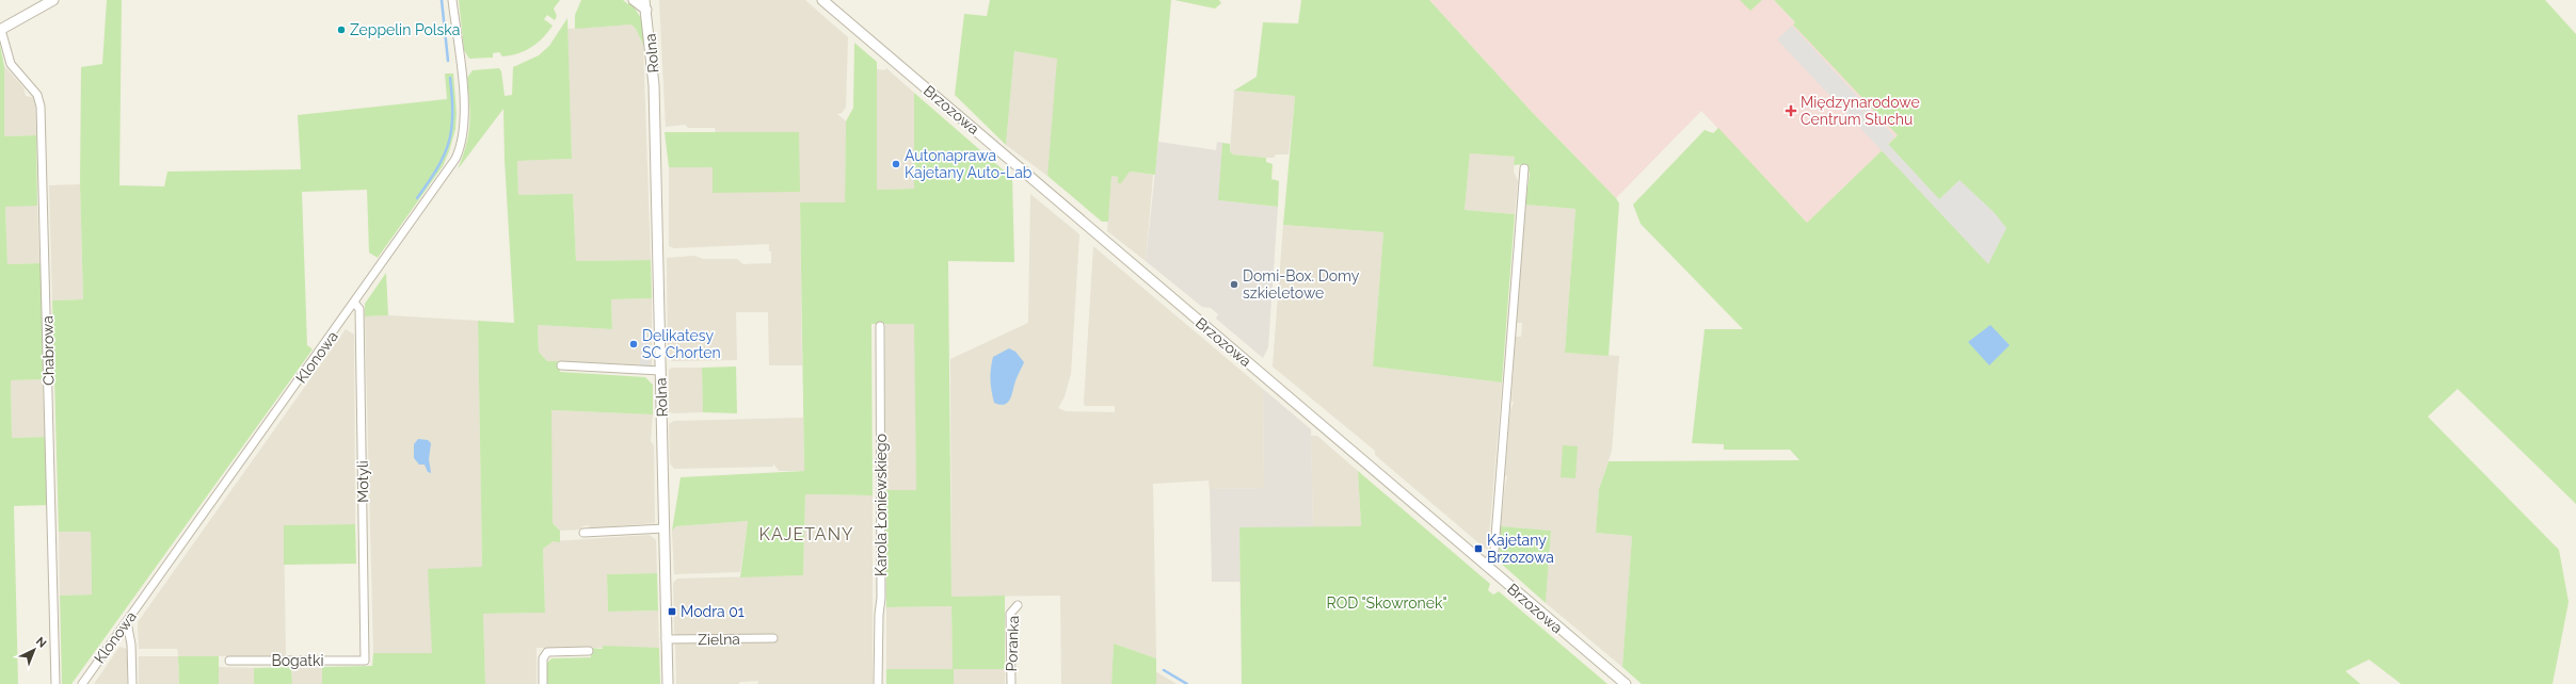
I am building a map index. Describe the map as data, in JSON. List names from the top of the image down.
{
  "streets": {
    "street": [
      "Rolna",
      "Brzozowa",
      "Chabrowa",
      "Klonowa",
      "Motyli",
      "Karola Łoniewskiego",
      "Zielna",
      "Poranka",
      "Bogatki"
    ]
  },
  "crossings": [
    ["Rolna", "Zielna"],
    ["Klonowa", "Motyli"],
    ["Motyli", "Bogatki"]
  ],
  "districts": ["KAJETANY"],
  "parks": ["ROD \"Skowronek\""],
  "places": {
    "other": [
      "Zeppelin Polska",
      "Autonaprawa Kajetany Auto-Lab",
      "Domi-Box. Domy szkieletowe",
      "Delikatesy SC Chorten"
    ],
    "health": ["Międzynarodowe Centrum Słuchu"],
    "transit": ["Kajetany Brzozowa", "Modra 01"]
  },
  "north": "top right"
}
